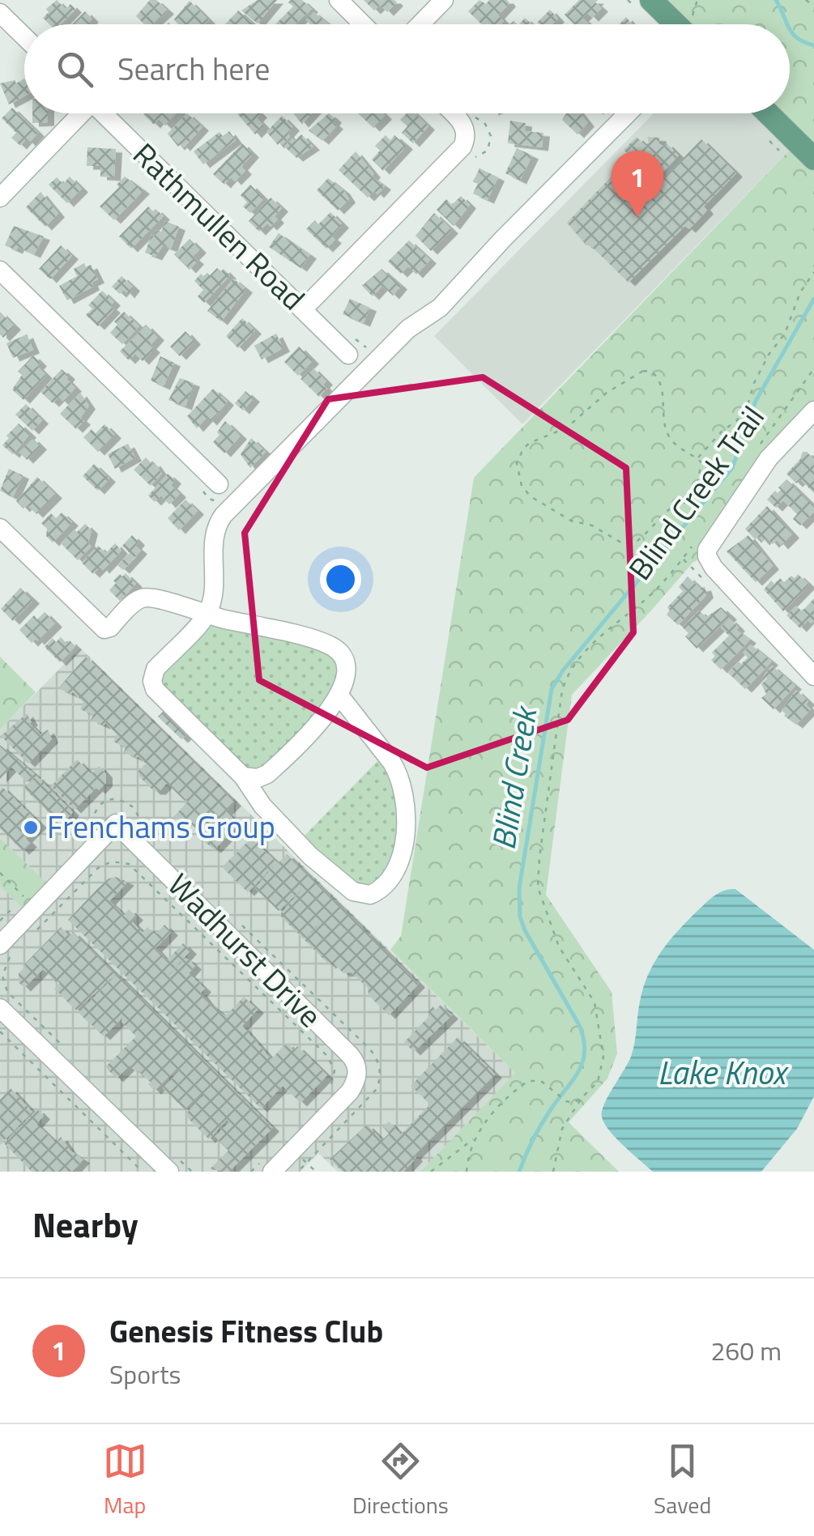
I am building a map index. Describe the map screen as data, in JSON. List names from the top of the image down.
{
  "streets": {
    "street": ["Rathmullen Road", "Wadhurst Drive"],
    "path": ["Blind Creek Trail"]
  },
  "water": ["Blind Creek", "Lake Knox"],
  "places": ["Frenchams Group"],
  "page": {
    "search": "Search here",
    "pins": "1",
    "heading": "Nearby",
    "list": [
      {
        "mark": "1",
        "name": "Genesis Fitness Club",
        "note": "Sports",
        "value": "260 m"
      }
    ],
    "nav": ["Map", "Directions", "Saved"]
  }
}
